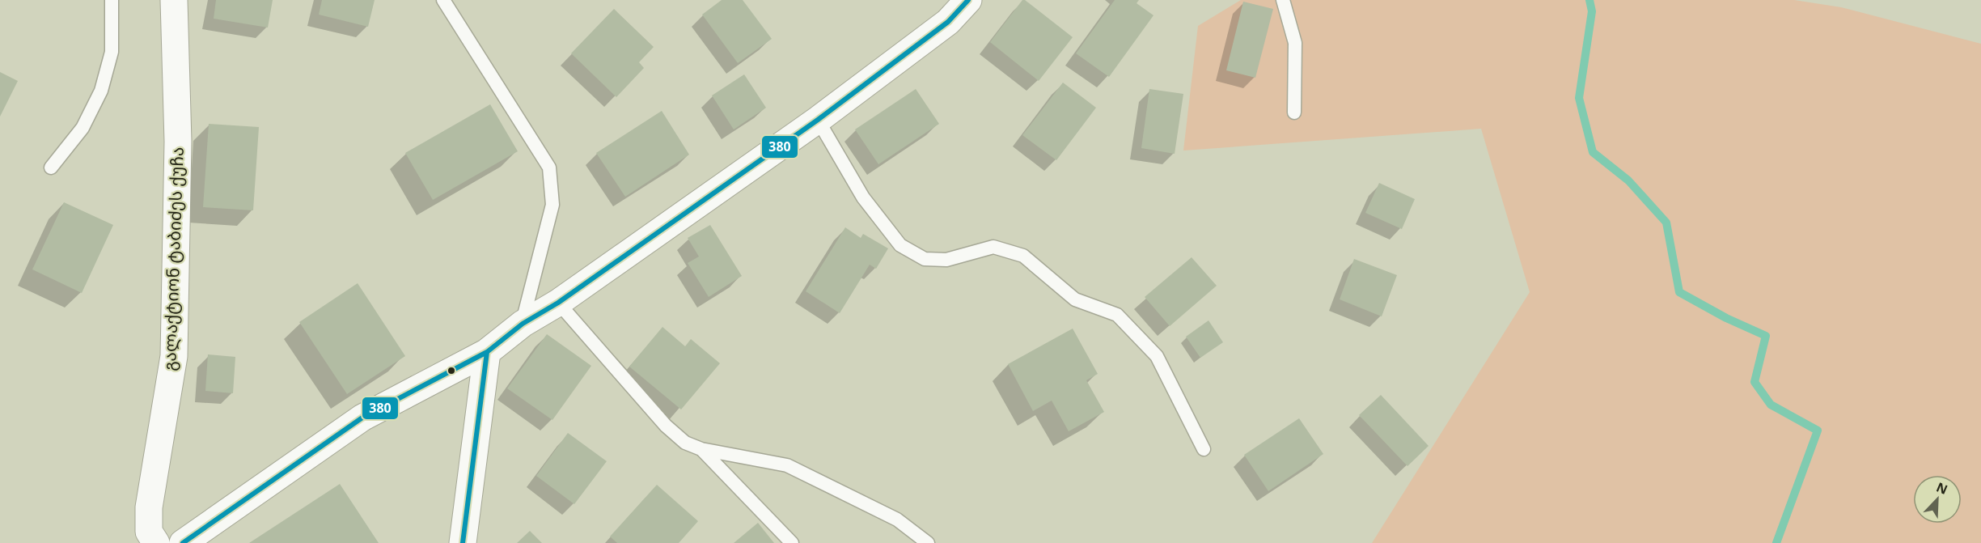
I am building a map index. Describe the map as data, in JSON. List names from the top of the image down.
{
  "streets": {
    "street": ["გალაქტიონ ტაბიძეს ქუჩა"]
  },
  "lines": ["transit line 380"],
  "north": "top right"
}
